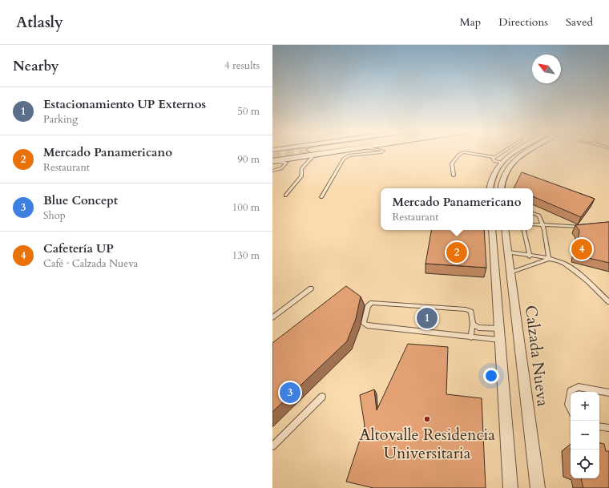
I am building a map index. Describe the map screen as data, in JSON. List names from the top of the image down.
{
  "streets": {
    "street": ["Calzada Nueva"]
  },
  "places": ["Altovalle Residencia Universitaria"],
  "north": "top left",
  "page": {
    "header": "Atlasly",
    "nav": ["Map", "Directions", "Saved"],
    "heading": ["Nearby", "4 results"],
    "list": [
      {
        "mark": "1",
        "name": "Estacionamiento UP Externos",
        "note": "Parking",
        "value": "50 m"
      },
      {
        "mark": "2",
        "name": "Mercado Panamericano",
        "note": "Restaurant",
        "value": "90 m"
      },
      {
        "mark": "3",
        "name": "Blue Concept",
        "note": "Shop",
        "value": "100 m"
      },
      {
        "mark": "4",
        "name": "Cafetería UP",
        "note": "Café · Calzada Nueva",
        "value": "130 m"
      }
    ],
    "popup": ["Mercado Panamericano", "Restaurant"],
    "pins": [
      "4",
      "2",
      "1",
      "3"
    ],
    "map_buttons": ["+", "−"]
  }
}
